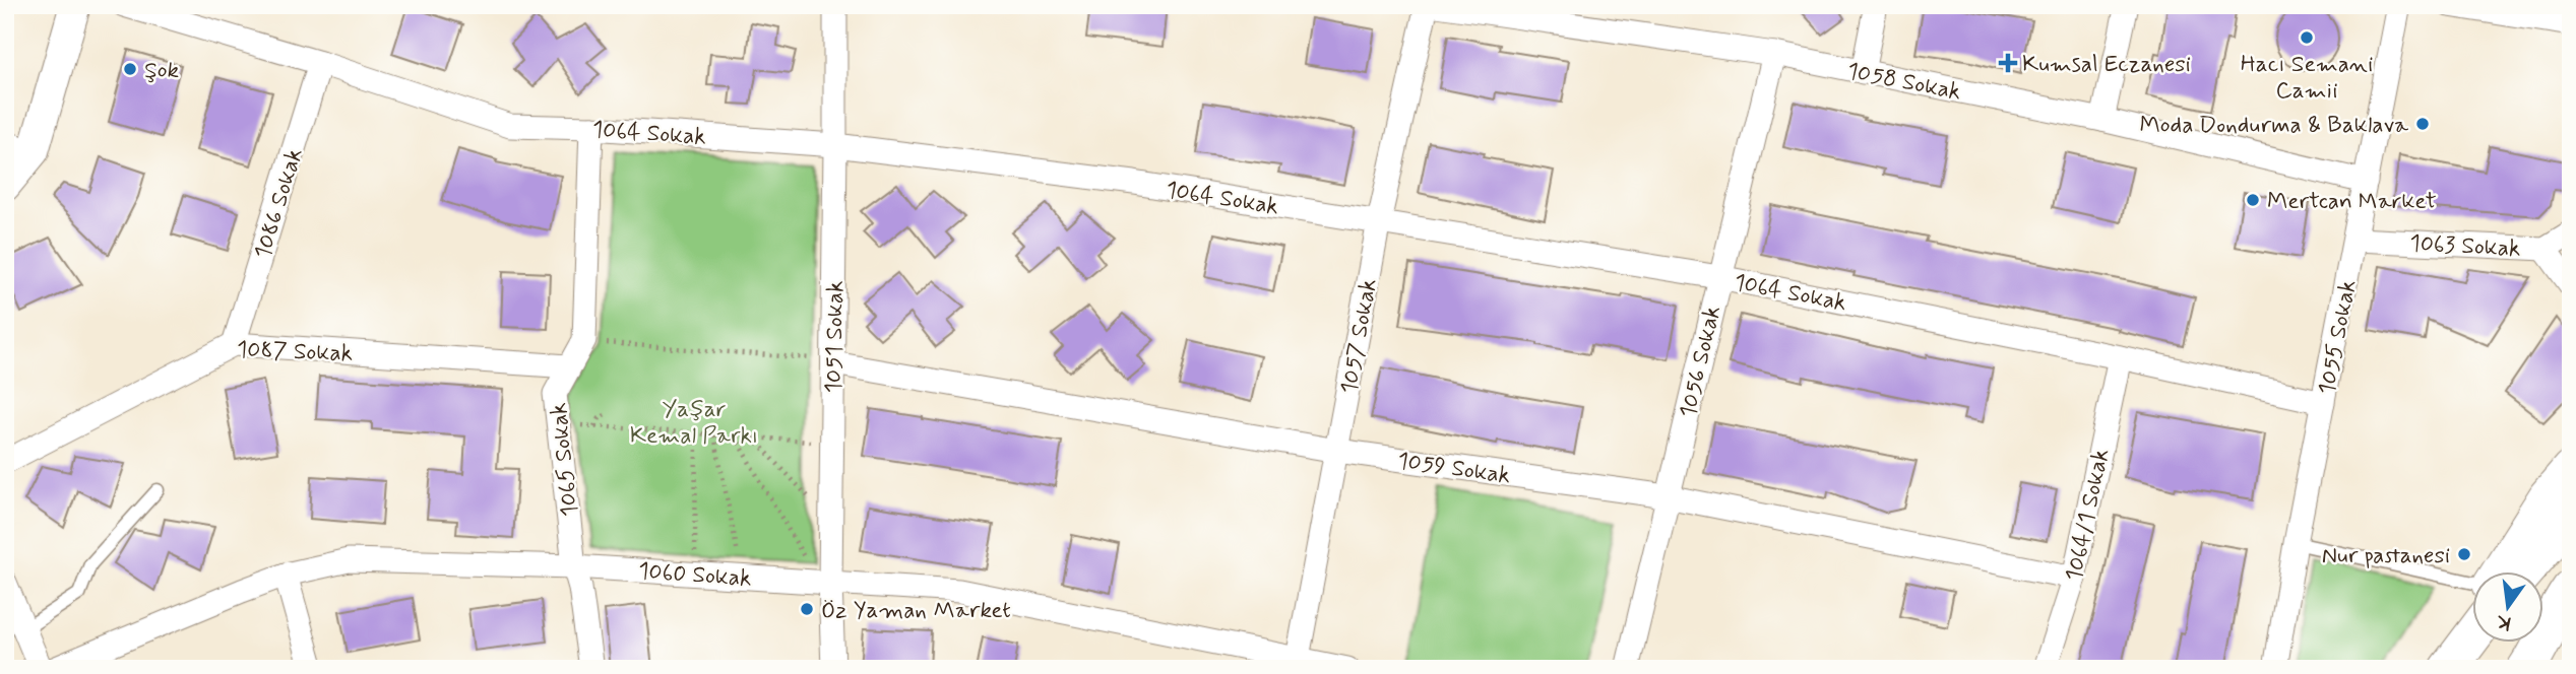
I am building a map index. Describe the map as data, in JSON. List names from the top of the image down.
{
  "streets": {
    "street": [
      "1058 Sokak",
      "1064 Sokak",
      "1086 Sokak",
      "1063 Sokak",
      "1057 Sokak",
      "1051 Sokak",
      "1055 Sokak",
      "1087 Sokak",
      "1056 Sokak",
      "1065 Sokak",
      "1059 Sokak",
      "1064/1 Sokak",
      "1060 Sokak"
    ]
  },
  "crossings": [
    ["1058 Sokak", "1055 Sokak"],
    ["1058 Sokak", "1056 Sokak"],
    ["1064 Sokak", "1086 Sokak"],
    ["1064 Sokak", "1057 Sokak"],
    ["1064 Sokak", "1051 Sokak"],
    ["1064 Sokak", "1055 Sokak"],
    ["1064 Sokak", "1056 Sokak"],
    ["1064 Sokak", "1065 Sokak"],
    ["1064 Sokak", "1064/1 Sokak"],
    ["1086 Sokak", "1087 Sokak"],
    ["1063 Sokak", "1055 Sokak"],
    ["1057 Sokak", "1059 Sokak"],
    ["1057 Sokak", "1060 Sokak"],
    ["1051 Sokak", "1059 Sokak"],
    ["1051 Sokak", "1060 Sokak"],
    ["1087 Sokak", "1065 Sokak"],
    ["1056 Sokak", "1059 Sokak"],
    ["1065 Sokak", "1060 Sokak"],
    ["1059 Sokak", "1064/1 Sokak"]
  ],
  "parks": ["Yaşar Kemal Parkı"],
  "places": {
    "other": [
      "Hacı Semani Camii",
      "Şok",
      "Moda Dondurma & Baklava",
      "Mertcan Market",
      "Nur pastanesi",
      "Öz Yaman Market"
    ],
    "health": ["Kumsal Eczanesi"]
  },
  "north": "bottom"
}
